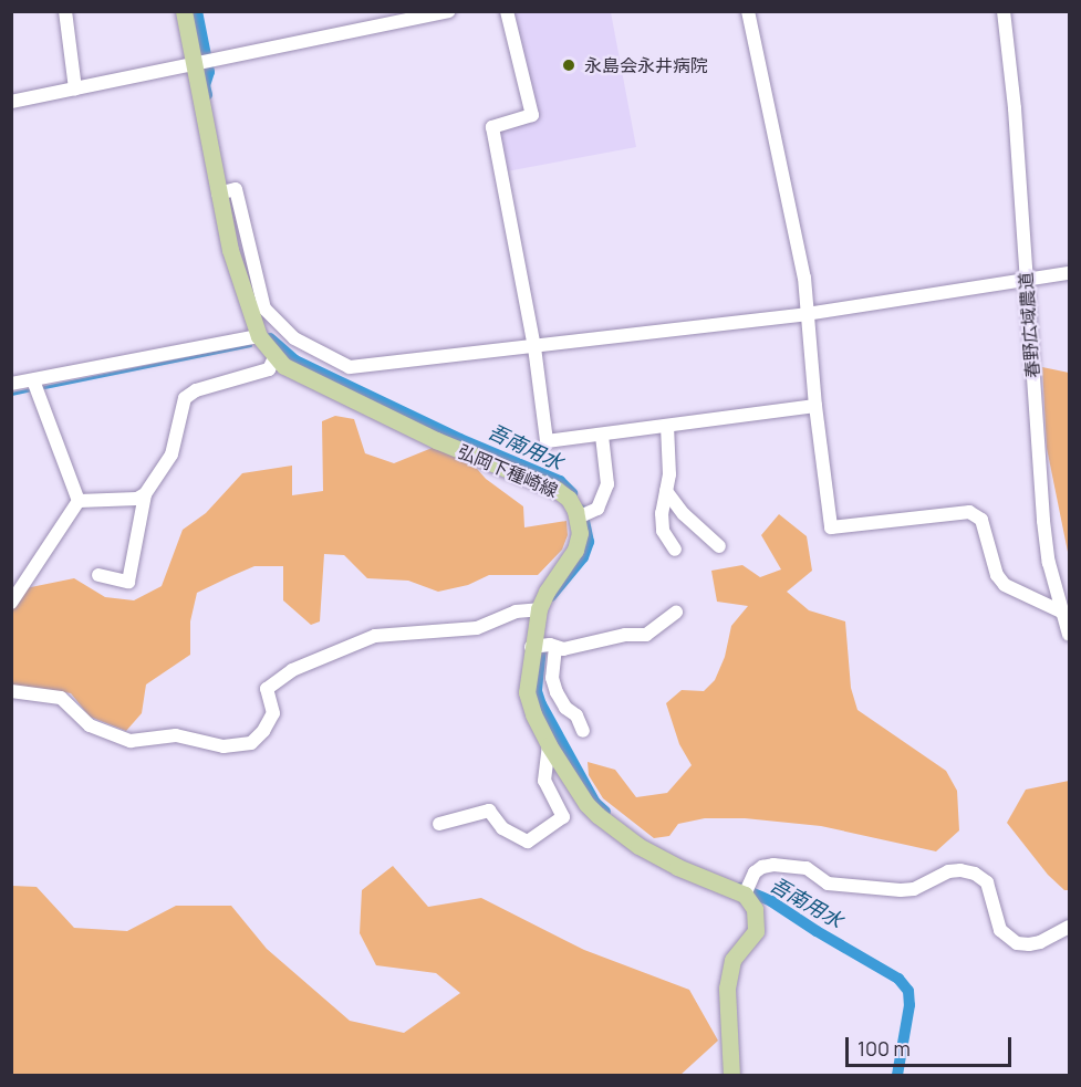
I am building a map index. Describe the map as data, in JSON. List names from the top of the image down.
{
  "streets": {
    "main road": ["弘岡下種崎線"],
    "street": ["春野広域農道"]
  },
  "water": ["吾南用水"],
  "places": ["永島会永井病院"],
  "scale_bar": "100 m"
}
